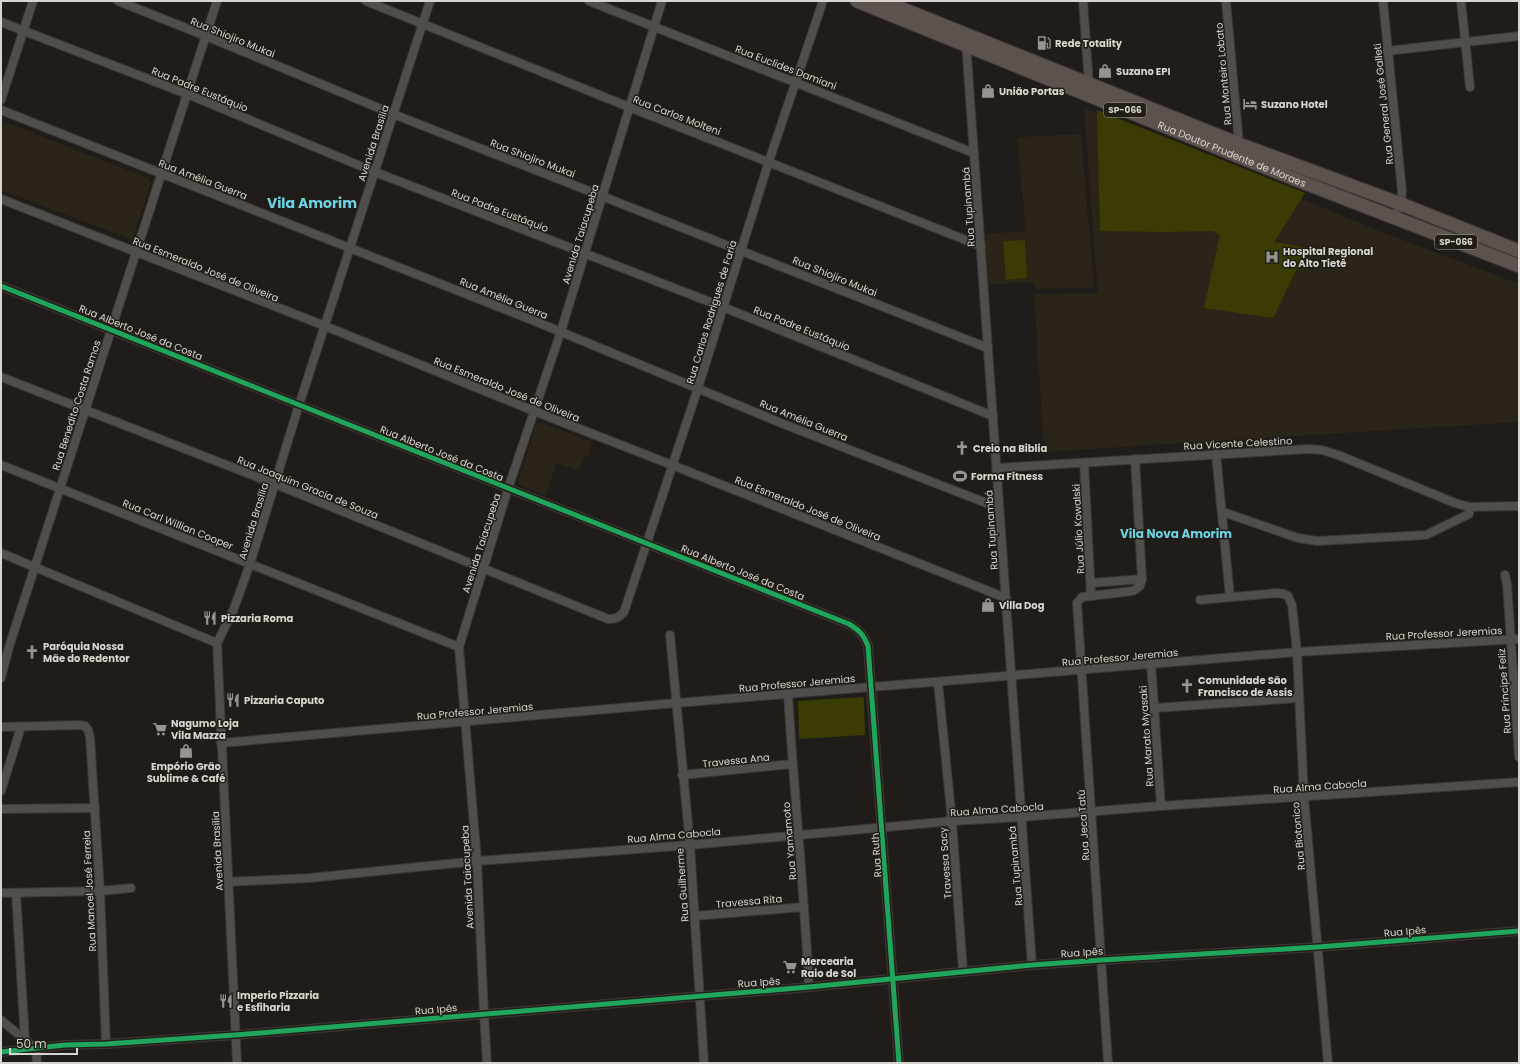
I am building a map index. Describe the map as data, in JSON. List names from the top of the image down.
{
  "streets": {
    "highway": ["SP-066", "Rua Doutor Prudente de Moraes"],
    "street": [
      "Rua Shiojiro Mukai",
      "Rua Euclides Damiani",
      "Rua Monteiro Lobato",
      "Rua Padre Eustáquio",
      "Rua General José Galleti",
      "Rua Carlos Molteni",
      "Avenida Brasília",
      "Rua Amélia Guerra",
      "Rua Tupinambá",
      "Avenida Taiacupeba",
      "Rua Esmeraldo José de Oliveira",
      "Rua Carlos Rodrigues de Faria",
      "Rua Alberto José da Costa",
      "Rua Benedito Costa Ramos",
      "Rua Vicente Celestino",
      "Rua Joaquim Gracia de Souza",
      "Rua Carl Willian Cooper",
      "Rua Júlio Kowalski",
      "Rua Professor Jeremias",
      "Rua Principe Feliz",
      "Rua Marato Myasaki",
      "Travessa Ana",
      "Rua Alma Cabocla",
      "Rua Jeca Tatú",
      "Rua Biotonico",
      "Rua Yamamoto",
      "Rua Ruth",
      "Travessa Sacy",
      "Rua Guilherme",
      "Rua Manoel José Ferreia",
      "Travessa Rita",
      "Rua Ipês"
    ]
  },
  "crossings": [
    ["Rua Shiojiro Mukai", "Avenida Brasília"],
    ["Rua Shiojiro Mukai", "Rua Tupinambá"],
    ["Rua Shiojiro Mukai", "Avenida Taiacupeba"],
    ["Rua Shiojiro Mukai", "Rua Carlos Rodrigues de Faria"],
    ["Rua Shiojiro Mukai", "Rua Benedito Costa Ramos"],
    ["Rua Euclides Damiani", "Rua Tupinambá"],
    ["Rua Euclides Damiani", "Avenida Taiacupeba"],
    ["Rua Euclides Damiani", "Rua Carlos Rodrigues de Faria"],
    ["Rua Monteiro Lobato", "Rua Doutor Prudente de Moraes"],
    ["Rua Padre Eustáquio", "Avenida Brasília"],
    ["Rua Padre Eustáquio", "Rua Tupinambá"],
    ["Rua Padre Eustáquio", "Avenida Taiacupeba"],
    ["Rua Padre Eustáquio", "Rua Carlos Rodrigues de Faria"],
    ["Rua Padre Eustáquio", "Rua Benedito Costa Ramos"],
    ["Rua General José Galleti", "Rua Doutor Prudente de Moraes"],
    ["Rua Carlos Molteni", "Avenida Brasília"],
    ["Rua Carlos Molteni", "Rua Tupinambá"],
    ["Rua Carlos Molteni", "Avenida Taiacupeba"],
    ["Rua Carlos Molteni", "Rua Carlos Rodrigues de Faria"],
    ["Avenida Brasília", "Rua Amélia Guerra"],
    ["Avenida Brasília", "Rua Esmeraldo José de Oliveira"],
    ["Avenida Brasília", "Rua Alberto José da Costa"],
    ["Avenida Brasília", "Rua Joaquim Gracia de Souza"],
    ["Avenida Brasília", "Rua Carl Willian Cooper"],
    ["Avenida Brasília", "Rua Professor Jeremias"],
    ["Avenida Brasília", "Rua Alma Cabocla"],
    ["Avenida Brasília", "Rua Ipês"],
    ["Rua Doutor Prudente de Moraes", "Rua Tupinambá"],
    ["Rua Amélia Guerra", "Rua Tupinambá"],
    ["Rua Amélia Guerra", "Avenida Taiacupeba"],
    ["Rua Amélia Guerra", "Rua Carlos Rodrigues de Faria"],
    ["Rua Amélia Guerra", "Rua Benedito Costa Ramos"],
    ["Rua Tupinambá", "Rua Esmeraldo José de Oliveira"],
    ["Rua Tupinambá", "Rua Vicente Celestino"],
    ["Rua Tupinambá", "Rua Professor Jeremias"],
    ["Rua Tupinambá", "Rua Alma Cabocla"],
    ["Rua Tupinambá", "Rua Ipês"],
    ["Avenida Taiacupeba", "Rua Esmeraldo José de Oliveira"],
    ["Avenida Taiacupeba", "Rua Alberto José da Costa"],
    ["Avenida Taiacupeba", "Rua Joaquim Gracia de Souza"],
    ["Avenida Taiacupeba", "Rua Carl Willian Cooper"],
    ["Avenida Taiacupeba", "Rua Professor Jeremias"],
    ["Avenida Taiacupeba", "Rua Alma Cabocla"],
    ["Avenida Taiacupeba", "Rua Ipês"],
    ["Rua Esmeraldo José de Oliveira", "Rua Carlos Rodrigues de Faria"],
    ["Rua Esmeraldo José de Oliveira", "Rua Benedito Costa Ramos"],
    ["Rua Carlos Rodrigues de Faria", "Rua Alberto José da Costa"],
    ["Rua Carlos Rodrigues de Faria", "Rua Joaquim Gracia de Souza"],
    ["Rua Alberto José da Costa", "Rua Benedito Costa Ramos"],
    ["Rua Alberto José da Costa", "Rua Ruth"],
    ["Rua Benedito Costa Ramos", "Rua Joaquim Gracia de Souza"],
    ["Rua Benedito Costa Ramos", "Rua Carl Willian Cooper"],
    ["Rua Vicente Celestino", "Rua Júlio Kowalski"],
    ["Rua Júlio Kowalski", "Rua Jeca Tatú"],
    ["Rua Professor Jeremias", "Rua Principe Feliz"],
    ["Rua Professor Jeremias", "Rua Marato Myasaki"],
    ["Rua Professor Jeremias", "Rua Jeca Tatú"],
    ["Rua Professor Jeremias", "Rua Biotonico"],
    ["Rua Professor Jeremias", "Rua Yamamoto"],
    ["Rua Professor Jeremias", "Rua Ruth"],
    ["Rua Professor Jeremias", "Travessa Sacy"],
    ["Rua Professor Jeremias", "Rua Guilherme"],
    ["Rua Marato Myasaki", "Rua Alma Cabocla"],
    ["Travessa Ana", "Rua Yamamoto"],
    ["Travessa Ana", "Rua Guilherme"],
    ["Rua Alma Cabocla", "Rua Jeca Tatú"],
    ["Rua Alma Cabocla", "Rua Biotonico"],
    ["Rua Alma Cabocla", "Rua Yamamoto"],
    ["Rua Alma Cabocla", "Rua Ruth"],
    ["Rua Alma Cabocla", "Travessa Sacy"],
    ["Rua Alma Cabocla", "Rua Guilherme"],
    ["Rua Jeca Tatú", "Rua Ipês"],
    ["Rua Biotonico", "Rua Ipês"],
    ["Rua Yamamoto", "Travessa Rita"],
    ["Rua Yamamoto", "Rua Ipês"],
    ["Rua Ruth", "Rua Ipês"],
    ["Travessa Sacy", "Rua Ipês"],
    ["Rua Guilherme", "Travessa Rita"],
    ["Rua Guilherme", "Rua Ipês"],
    ["Rua Manoel José Ferreia", "Rua Ipês"]
  ],
  "districts": ["Vila Amorim", "Vila Nova Amorim"],
  "places": {
    "fuel station": ["Rede Totality"],
    "shop": [
      "Suzano EPI",
      "União Portas",
      "Villa Dog",
      "Empório Grão Sublime & Café"
    ],
    "hotel": ["Suzano Hotel"],
    "hospital": ["Hospital Regional do Alto Tietê"],
    "church": ["Creio na Biblia", "Paróquia Nossa Mãe do Redentor", "Comunidade São Francisco de Assis"],
    "sports": ["Forma Fitness"],
    "restaurant": ["Pizzaria Roma", "Pizzaria Caputo", "Imperio Pizzaria e Esfiharia"],
    "supermarket": ["Nagumo Loja Vila Mazza", "Mercearia Raio de Sol"]
  },
  "scale_bar": "50 m"
}
